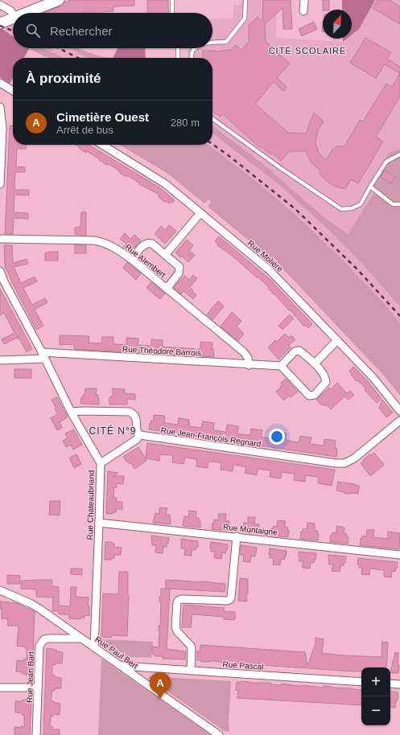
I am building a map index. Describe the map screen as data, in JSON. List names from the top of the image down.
{
  "streets": {
    "street": [
      "Rue Molière",
      "Rue Alembert",
      "Rue Théodore Barrois",
      "Rue Jean-François Regnard",
      "Rue Chateaubriand",
      "Rue Montaigne",
      "Rue Paul Bert",
      "Rue Pascal",
      "Rue Jean Bart"
    ]
  },
  "crossings": [
    ["Rue Alembert", "Rue Théodore Barrois"],
    ["Rue Théodore Barrois", "Rue Chateaubriand"],
    ["Rue Chateaubriand", "Rue Montaigne"],
    ["Rue Chateaubriand", "Rue Paul Bert"],
    ["Rue Paul Bert", "Rue Pascal"],
    ["Rue Paul Bert", "Rue Jean Bart"]
  ],
  "districts": ["CITÉ SCOLAIRE", "CITÉ N°9"],
  "north": "top",
  "page": {
    "search": "Rechercher",
    "heading": "À proximité",
    "list": [
      {
        "mark": "A",
        "name": "Cimetière Ouest",
        "note": "Arrêt de bus",
        "value": "280 m"
      }
    ],
    "map_buttons": ["+", "−"],
    "pins": "A"
  }
}
